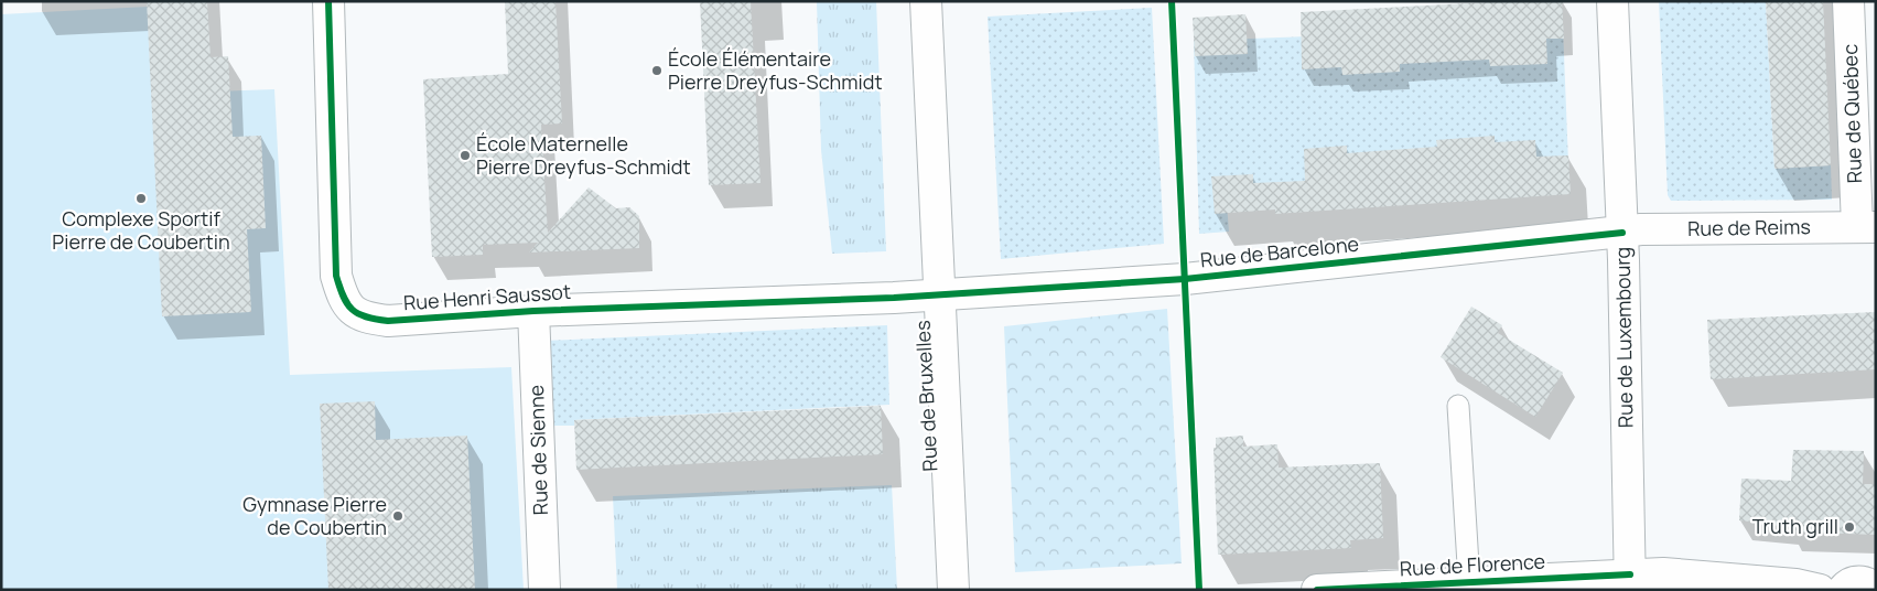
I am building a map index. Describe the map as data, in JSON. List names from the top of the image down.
{
  "streets": {
    "street": [
      "Rue de Québec",
      "Rue de Reims",
      "Rue de Barcelone",
      "Rue Henri Saussot",
      "Rue de Luxembourg",
      "Rue de Bruxelles",
      "Rue de Sienne",
      "Rue de Florence"
    ]
  },
  "crossings": [
    ["Rue de Québec", "Rue de Reims"],
    ["Rue de Reims", "Rue de Barcelone"],
    ["Rue de Reims", "Rue de Luxembourg"],
    ["Rue de Barcelone", "Rue Henri Saussot"],
    ["Rue de Barcelone", "Rue de Luxembourg"],
    ["Rue de Barcelone", "Rue de Bruxelles"],
    ["Rue Henri Saussot", "Rue de Bruxelles"],
    ["Rue Henri Saussot", "Rue de Sienne"],
    ["Rue de Luxembourg", "Rue de Florence"]
  ],
  "places": [
    "École Élémentaire Pierre Dreyfus-Schmidt",
    "École Maternelle Pierre Dreyfus-Schmidt",
    "Complexe Sportif Pierre de Coubertin",
    "Gymnase Pierre de Coubertin",
    "Truth grill"
  ]
}
